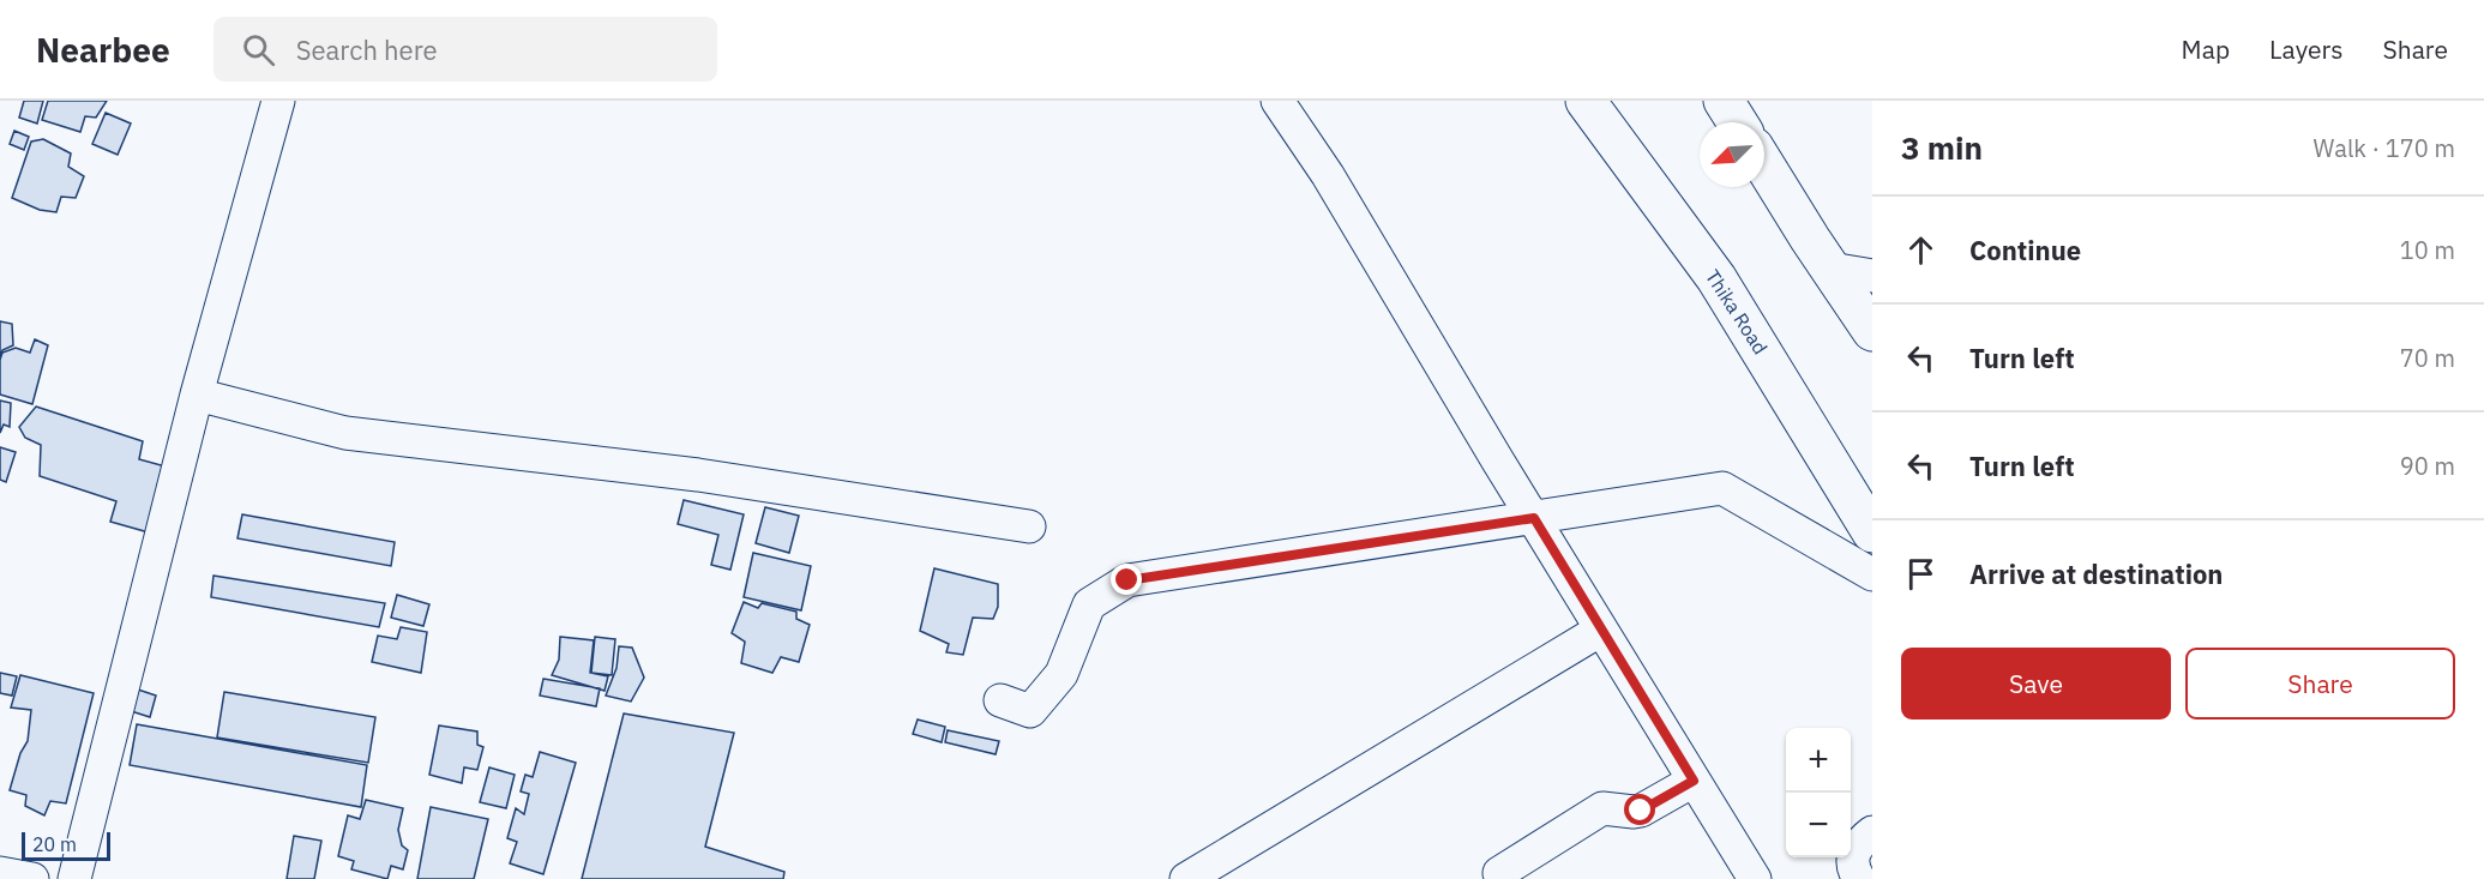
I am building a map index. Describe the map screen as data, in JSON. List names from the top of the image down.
{
  "streets": {
    "highway": ["Thika Road"]
  },
  "scale_bar": "20 m",
  "north": "bottom left",
  "page": {
    "header": "Nearbee",
    "search": "Search here",
    "nav": ["Map", "Layers", "Share"],
    "heading": ["3 min", "Walk · 170 m"],
    "list": [
      ["Continue", "10 m"],
      ["Turn left", "70 m"],
      ["Turn left", "90 m"],
      "Arrive at destination"
    ],
    "buttons": ["Save", "Share"],
    "map_buttons": ["+", "−"],
    "scale": "20 m"
  }
}
